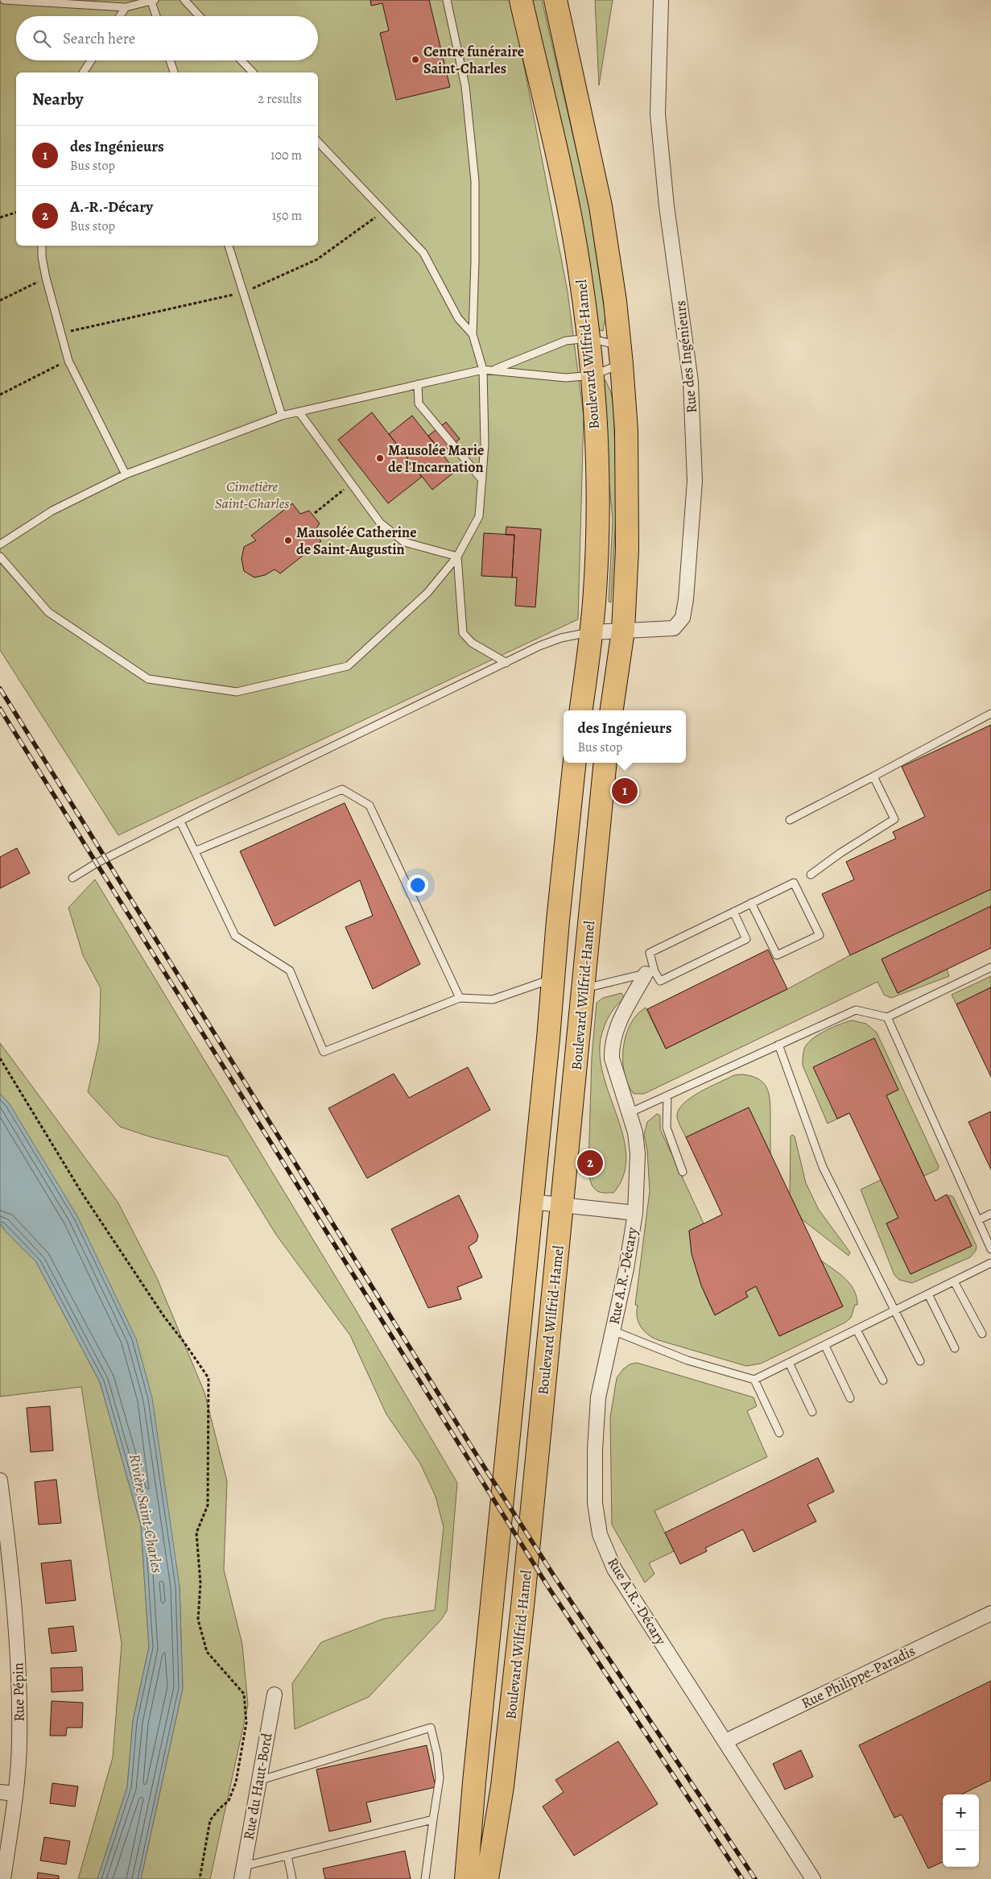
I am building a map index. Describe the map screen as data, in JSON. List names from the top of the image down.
{
  "streets": {
    "main road": ["Boulevard Wilfrid-Hamel"],
    "street": [
      "Rue des Ingénieurs",
      "Rue A.R.-Décary",
      "Rue Philippe-Paradis",
      "Rue Pépin",
      "Rue du Haut-Bord"
    ]
  },
  "crossings": [
    ["Boulevard Wilfrid-Hamel", "Rue des Ingénieurs"],
    ["Boulevard Wilfrid-Hamel", "Rue A.R.-Décary"],
    ["Rue A.R.-Décary", "Rue Philippe-Paradis"]
  ],
  "water": ["Rivière Saint-Charles"],
  "parks": ["Cimetière Saint-Charles"],
  "places": ["Centre funéraire Saint-Charles", "Mausolée Marie de l'Incarnation", "Mausolée Catherine de Saint-Augustin"],
  "page": {
    "search": "Search here",
    "heading": ["Nearby", "2 results"],
    "list": [
      {
        "mark": "1",
        "name": "des Ingénieurs",
        "note": "Bus stop",
        "value": "100 m"
      },
      {
        "mark": "2",
        "name": "A.-R.-Décary",
        "note": "Bus stop",
        "value": "150 m"
      }
    ],
    "popup": ["des Ingénieurs", "Bus stop"],
    "pins": ["1", "2"],
    "map_buttons": ["+", "−"]
  }
}
